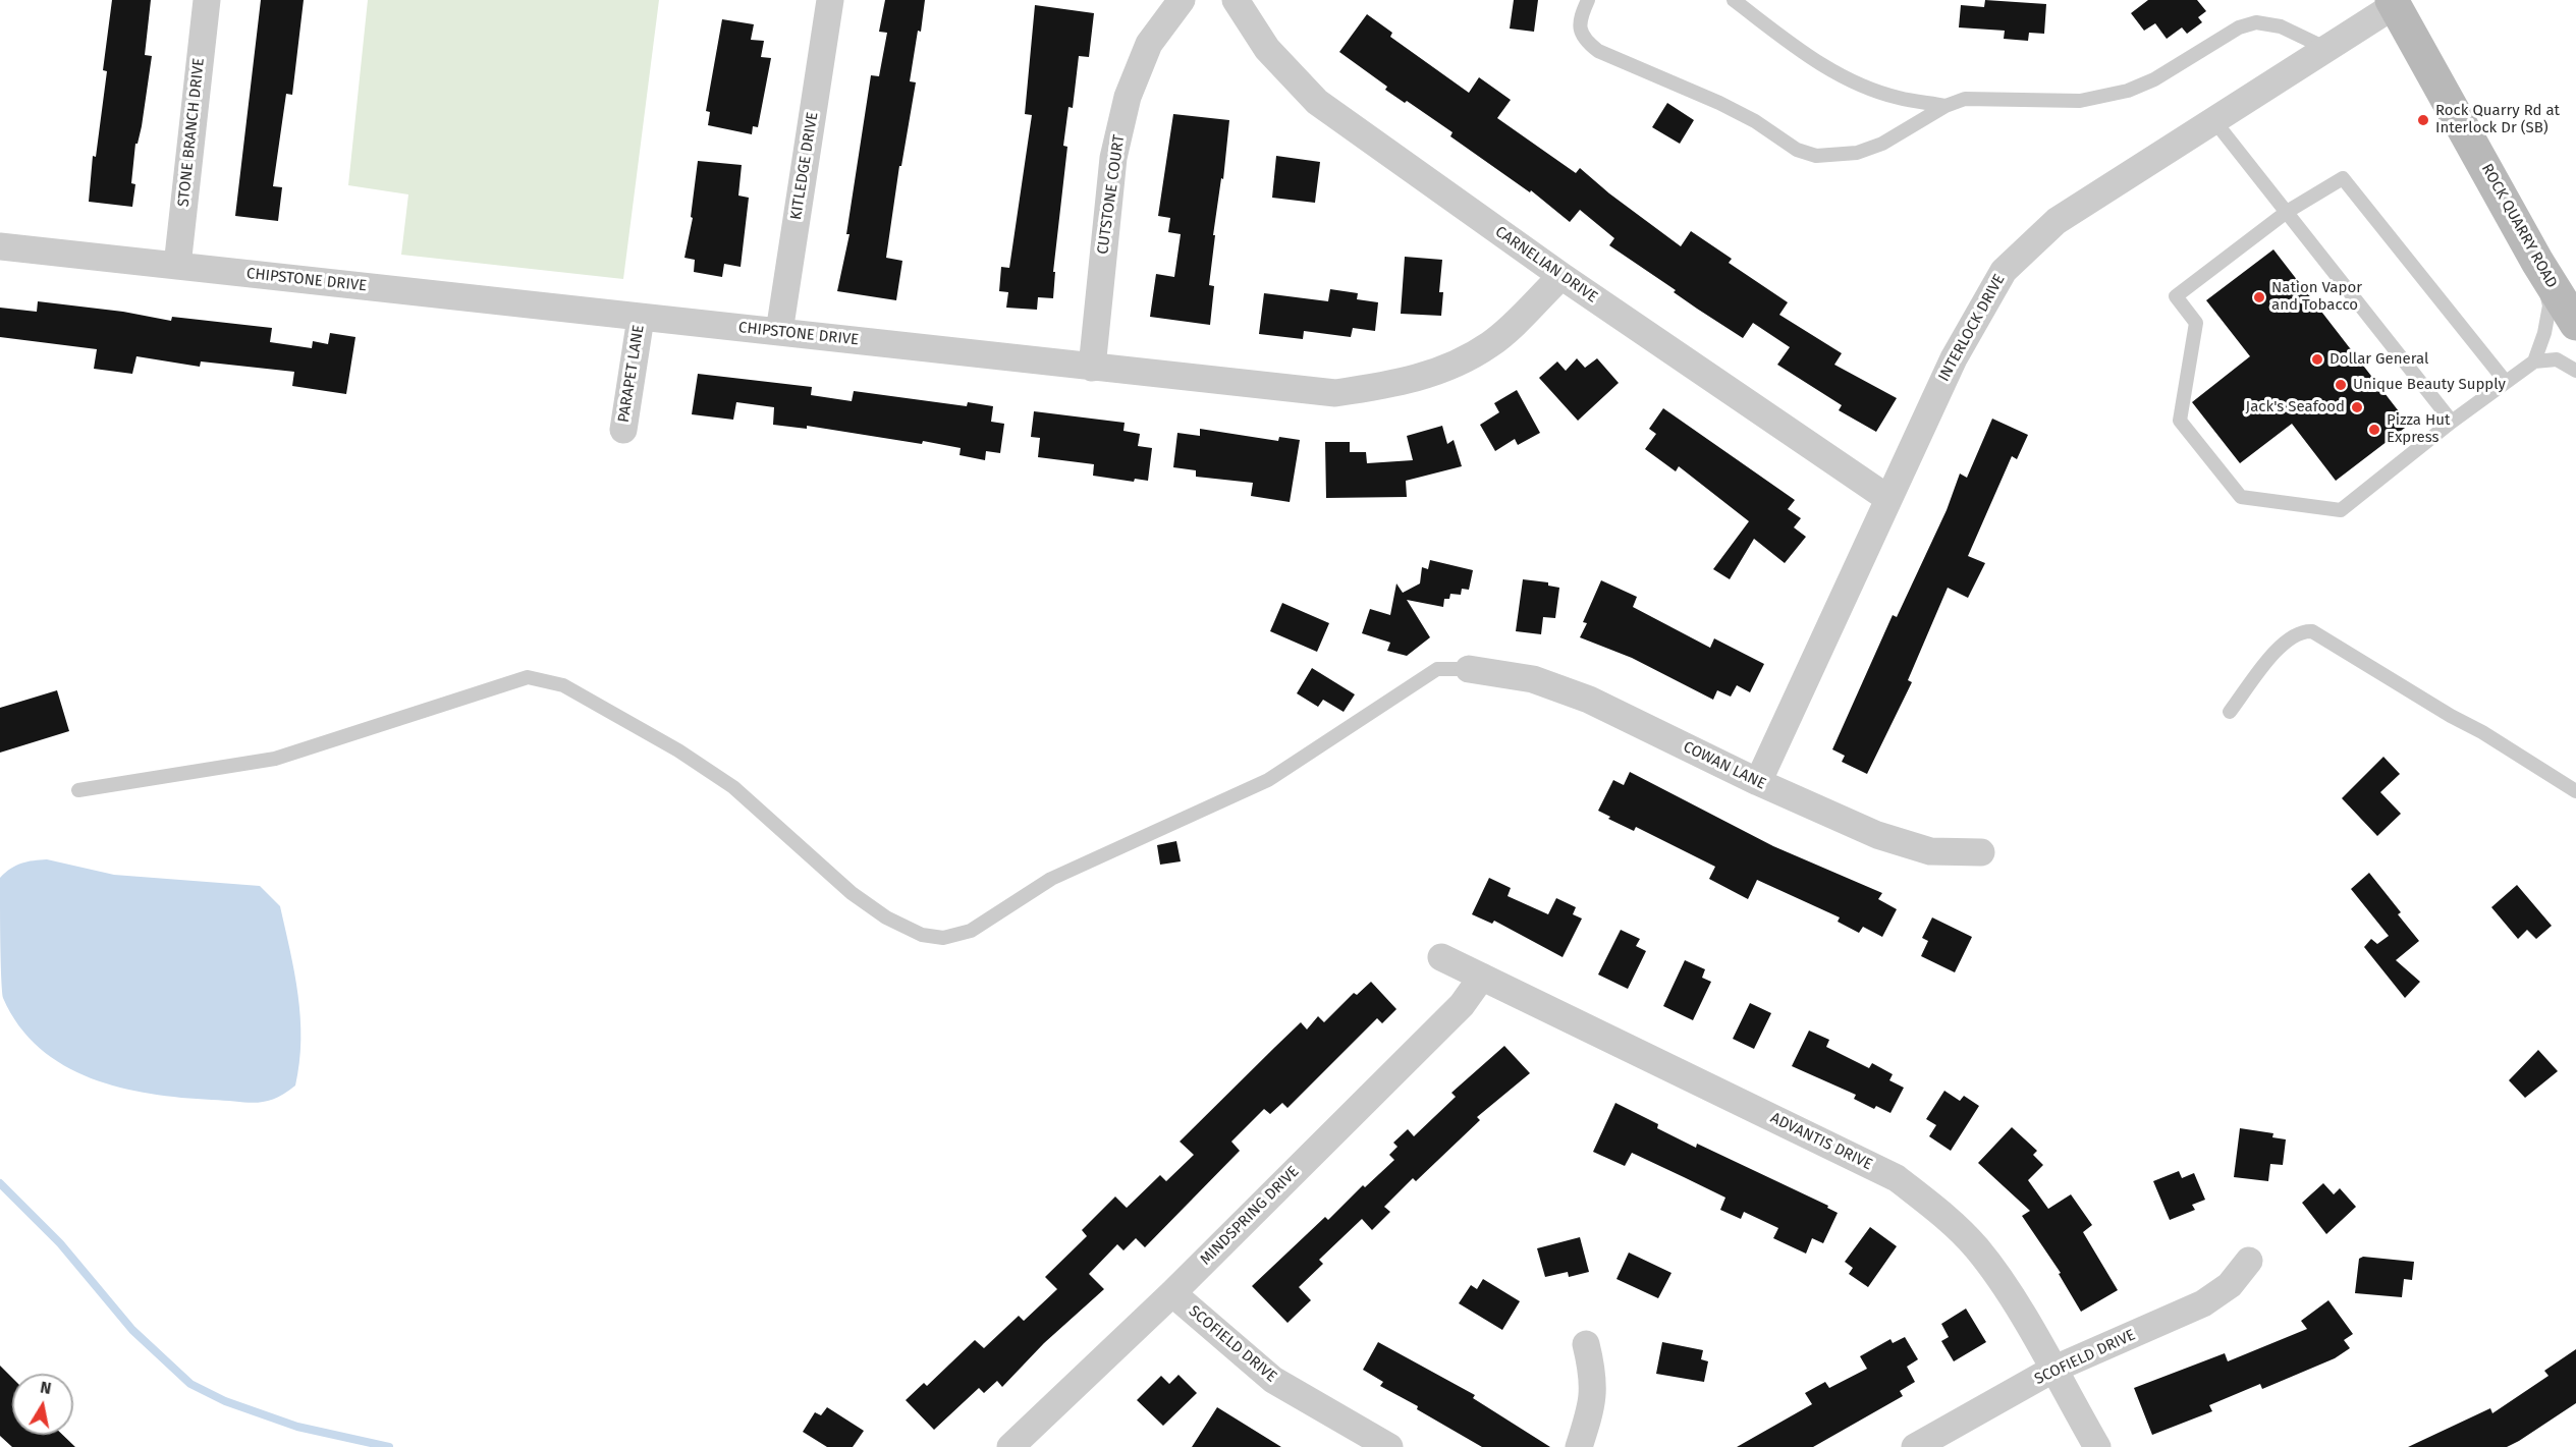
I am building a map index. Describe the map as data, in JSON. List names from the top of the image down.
{
  "streets": {
    "main road": ["ROCK QUARRY ROAD"],
    "street": [
      "STONE BRANCH DRIVE",
      "KITLEDGE DRIVE",
      "CUTSTONE COURT",
      "CARNELIAN DRIVE",
      "CHIPSTONE DRIVE",
      "INTERLOCK DRIVE",
      "PARAPET LANE",
      "COWAN LANE",
      "ADVANTIS DRIVE",
      "MINDSPRING DRIVE",
      "SCOFIELD DRIVE"
    ]
  },
  "crossings": [
    ["STONE BRANCH DRIVE", "CHIPSTONE DRIVE"],
    ["KITLEDGE DRIVE", "CHIPSTONE DRIVE"],
    ["CUTSTONE COURT", "CHIPSTONE DRIVE"],
    ["ROCK QUARRY ROAD", "INTERLOCK DRIVE"],
    ["CARNELIAN DRIVE", "CHIPSTONE DRIVE"],
    ["CARNELIAN DRIVE", "INTERLOCK DRIVE"],
    ["CHIPSTONE DRIVE", "PARAPET LANE"],
    ["INTERLOCK DRIVE", "COWAN LANE"],
    ["ADVANTIS DRIVE", "MINDSPRING DRIVE"],
    ["ADVANTIS DRIVE", "SCOFIELD DRIVE"],
    ["MINDSPRING DRIVE", "SCOFIELD DRIVE"]
  ],
  "places": [
    "Rock Quarry Rd at Interlock Dr (SB)",
    "Nation Vapor and Tobacco",
    "Dollar General",
    "Unique Beauty Supply",
    "Jack's Seafood",
    "Pizza Hut Express"
  ],
  "north": "top"
}
